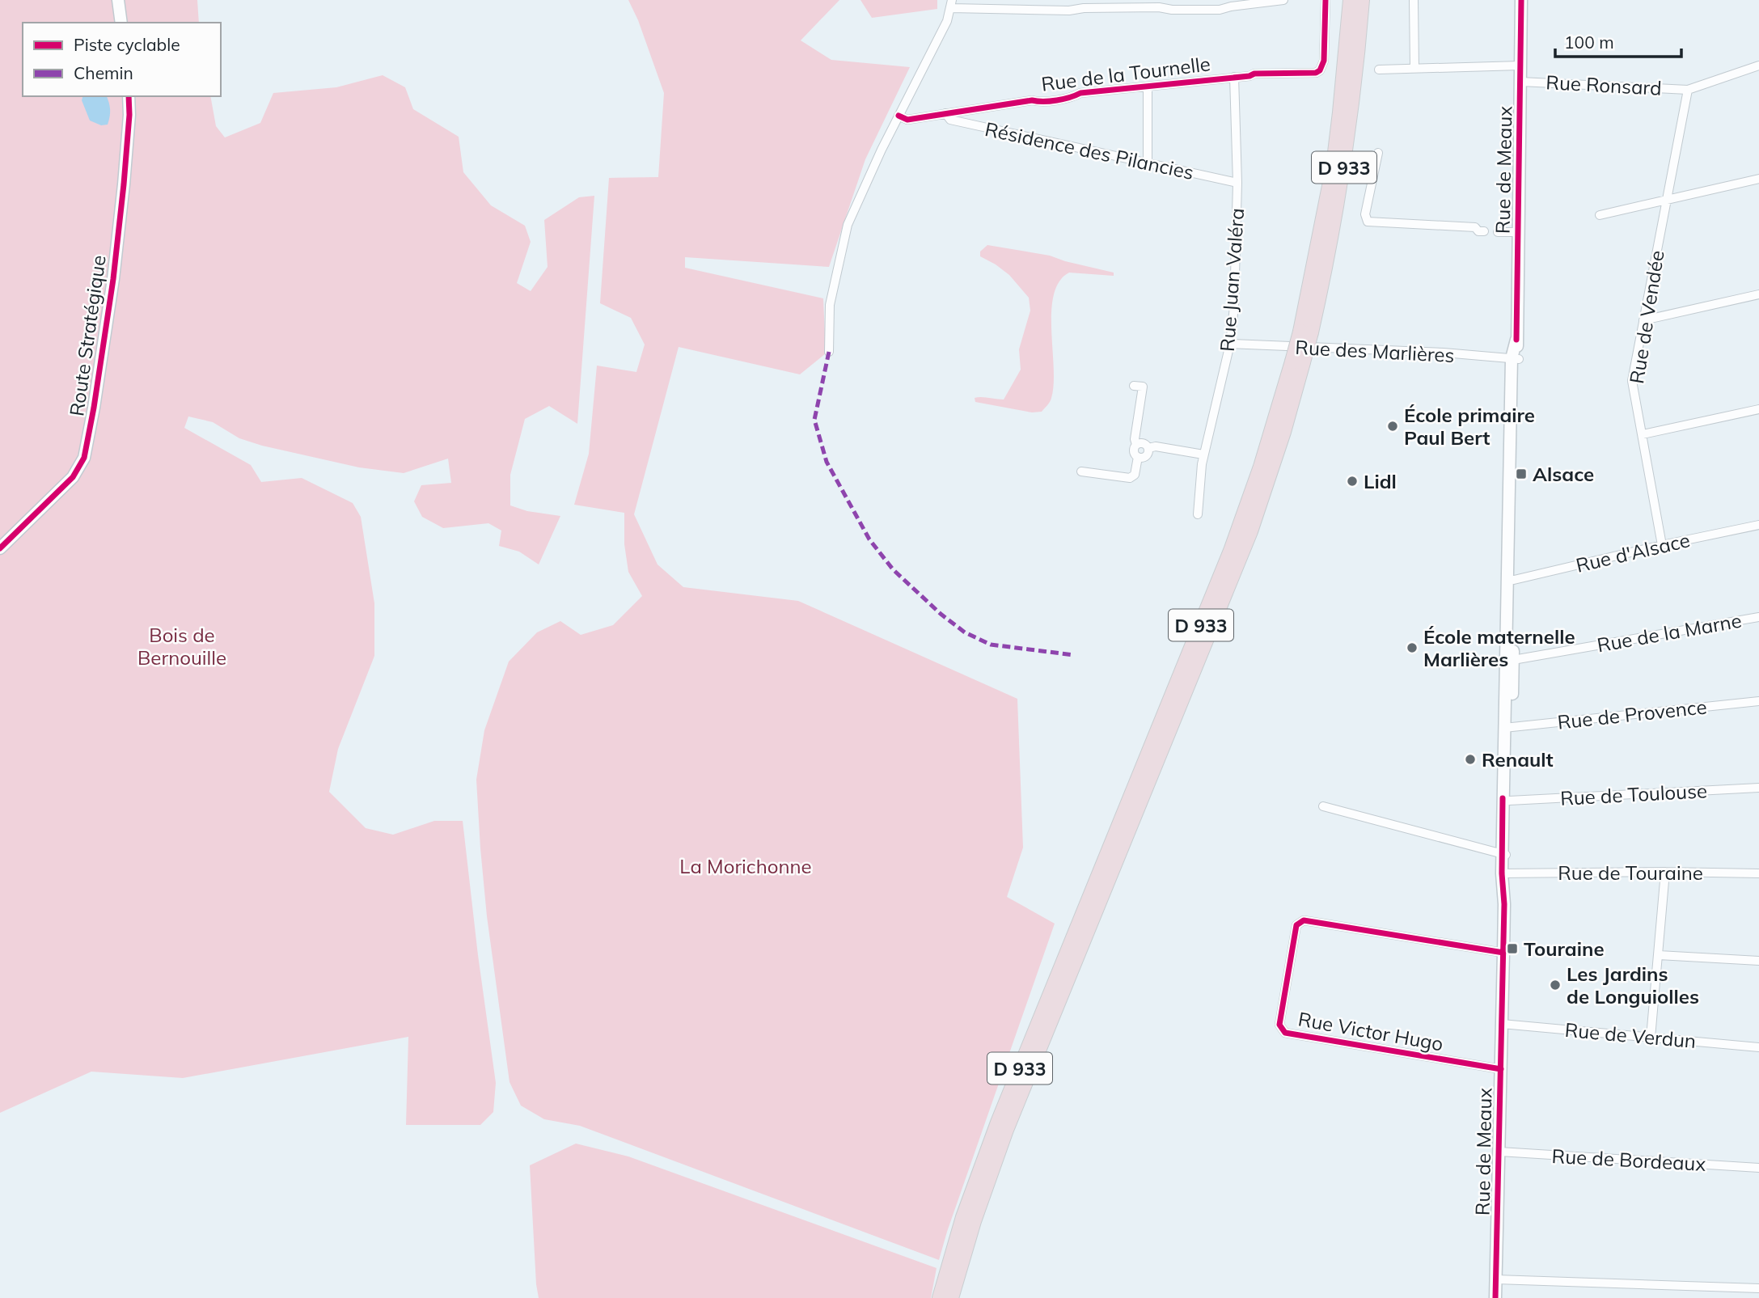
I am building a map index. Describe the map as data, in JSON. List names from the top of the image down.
{
  "streets": {
    "highway": ["D 933"],
    "main road": ["Rue de Meaux", "Route Stratégique"],
    "street": [
      "Rue de la Tournelle",
      "Rue Ronsard",
      "Résidence des Pilancies",
      "Rue Juan Valéra",
      "Rue de Vendée",
      "Rue des Marlières",
      "Rue d'Alsace",
      "Rue de la Marne",
      "Rue de Provence",
      "Rue de Toulouse",
      "Rue de Touraine",
      "Rue Victor Hugo",
      "Rue de Verdun",
      "Rue de Bordeaux"
    ]
  },
  "crossings": [
    ["Rue de la Tournelle", "Résidence des Pilancies"],
    ["Rue de la Tournelle", "Rue Juan Valéra"],
    ["Rue Ronsard", "Rue de Meaux"],
    ["Rue Ronsard", "Rue de Vendée"],
    ["Résidence des Pilancies", "Rue Juan Valéra"],
    ["Rue de Meaux", "Rue des Marlières"],
    ["Rue de Meaux", "Rue d'Alsace"],
    ["Rue de Meaux", "Rue de la Marne"],
    ["Rue de Meaux", "Rue de Provence"],
    ["Rue de Meaux", "Rue de Toulouse"],
    ["Rue de Meaux", "Rue de Touraine"],
    ["Rue de Meaux", "Rue Victor Hugo"],
    ["Rue de Meaux", "Rue de Verdun"],
    ["Rue de Meaux", "Rue de Bordeaux"],
    ["Rue Juan Valéra", "Rue des Marlières"],
    ["Rue de Vendée", "Rue d'Alsace"]
  ],
  "parks": ["Bois de Bernouille", "La Morichonne"],
  "places": {
    "other": [
      "École primaire Paul Bert",
      "Lidl",
      "École maternelle Marlières",
      "Renault",
      "Les Jardins de Longuiolles"
    ],
    "transit": ["Alsace", "Touraine"]
  },
  "legend": ["Piste cyclable", "Chemin"],
  "scale_bar": "100 m"
}
